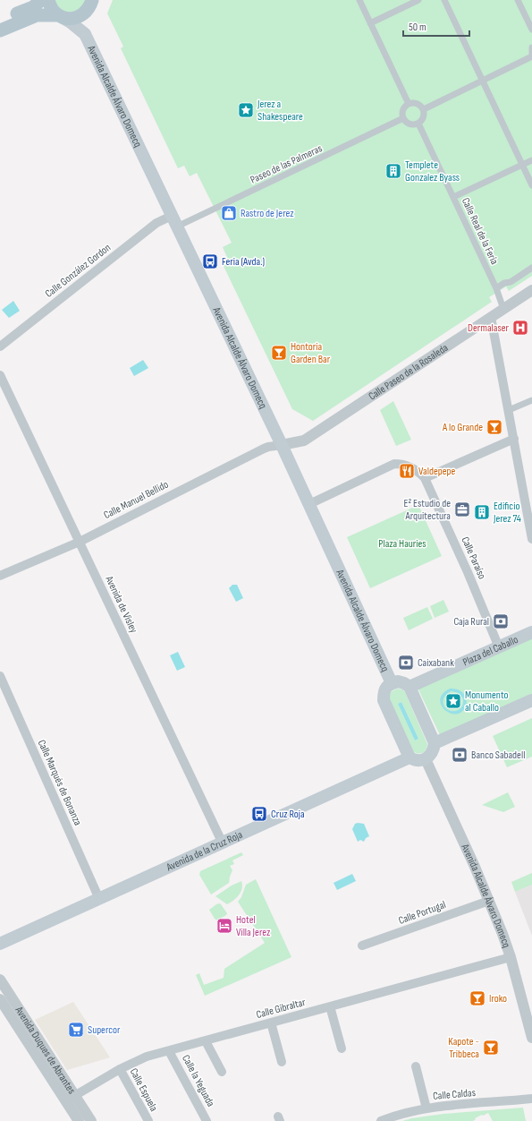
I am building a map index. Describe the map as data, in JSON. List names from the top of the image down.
{
  "streets": {
    "main road": ["Avenida Alcalde Álvaro Domecq", "Plaza del Caballo", "Avenida de la Cruz Roja"],
    "street": [
      "Paseo de las Palmeras",
      "Calle Real de la Feria",
      "Calle González Gordon",
      "Calle Paseo de la Rosaleda",
      "Calle Manuel Bellido",
      "Calle Paraíso",
      "Avenida de Visley",
      "Calle Marqués de Bonanza",
      "Calle Portugal",
      "Calle Gibraltar",
      "Avenida Duques de Abrantes",
      "Calle la Yeguada",
      "Calle Espuela",
      "Calle Caldas"
    ]
  },
  "crossings": [
    ["Avenida Alcalde Álvaro Domecq", "Paseo de las Palmeras"],
    ["Avenida Alcalde Álvaro Domecq", "Calle González Gordon"],
    ["Avenida Alcalde Álvaro Domecq", "Calle Paseo de la Rosaleda"],
    ["Avenida Alcalde Álvaro Domecq", "Calle Manuel Bellido"],
    ["Avenida Alcalde Álvaro Domecq", "Calle Paraíso"],
    ["Avenida Alcalde Álvaro Domecq", "Calle Portugal"],
    ["Avenida Alcalde Álvaro Domecq", "Calle Gibraltar"],
    ["Paseo de las Palmeras", "Calle Real de la Feria"],
    ["Paseo de las Palmeras", "Calle González Gordon"],
    ["Calle Real de la Feria", "Calle Paseo de la Rosaleda"],
    ["Calle Paseo de la Rosaleda", "Calle Manuel Bellido"],
    ["Calle Manuel Bellido", "Avenida de Visley"],
    ["Calle Paraíso", "Plaza del Caballo"],
    ["Avenida de Visley", "Avenida de la Cruz Roja"],
    ["Calle Marqués de Bonanza", "Avenida de la Cruz Roja"],
    ["Calle Gibraltar", "Avenida Duques de Abrantes"],
    ["Calle Gibraltar", "Calle la Yeguada"],
    ["Calle Gibraltar", "Calle Espuela"]
  ],
  "parks": ["Plaza Hauries"],
  "places": {
    "place": ["Jerez a Shakespeare", "Monumento al Caballo"],
    "building": ["Templete Gonzalez Byass", "Edificio Jerez 74"],
    "shop": ["Rastro de Jerez"],
    "bus stop": ["Feria (Avda.)", "Cruz Roja"],
    "hospital": ["Dermalaser"],
    "bar": [
      "Hontoria Garden Bar",
      "A lo Grande",
      "Iroko",
      "Kapote - Tribbeca"
    ],
    "restaurant": ["Valdepepe"],
    "office": ["E² Estudio de Arquitectura"],
    "bank": ["Caja Rural", "Caixabank", "Banco Sabadell"],
    "hotel": ["Hotel Villa Jerez"],
    "supermarket": ["Supercor"]
  },
  "scale_bar": "50 m"
}
